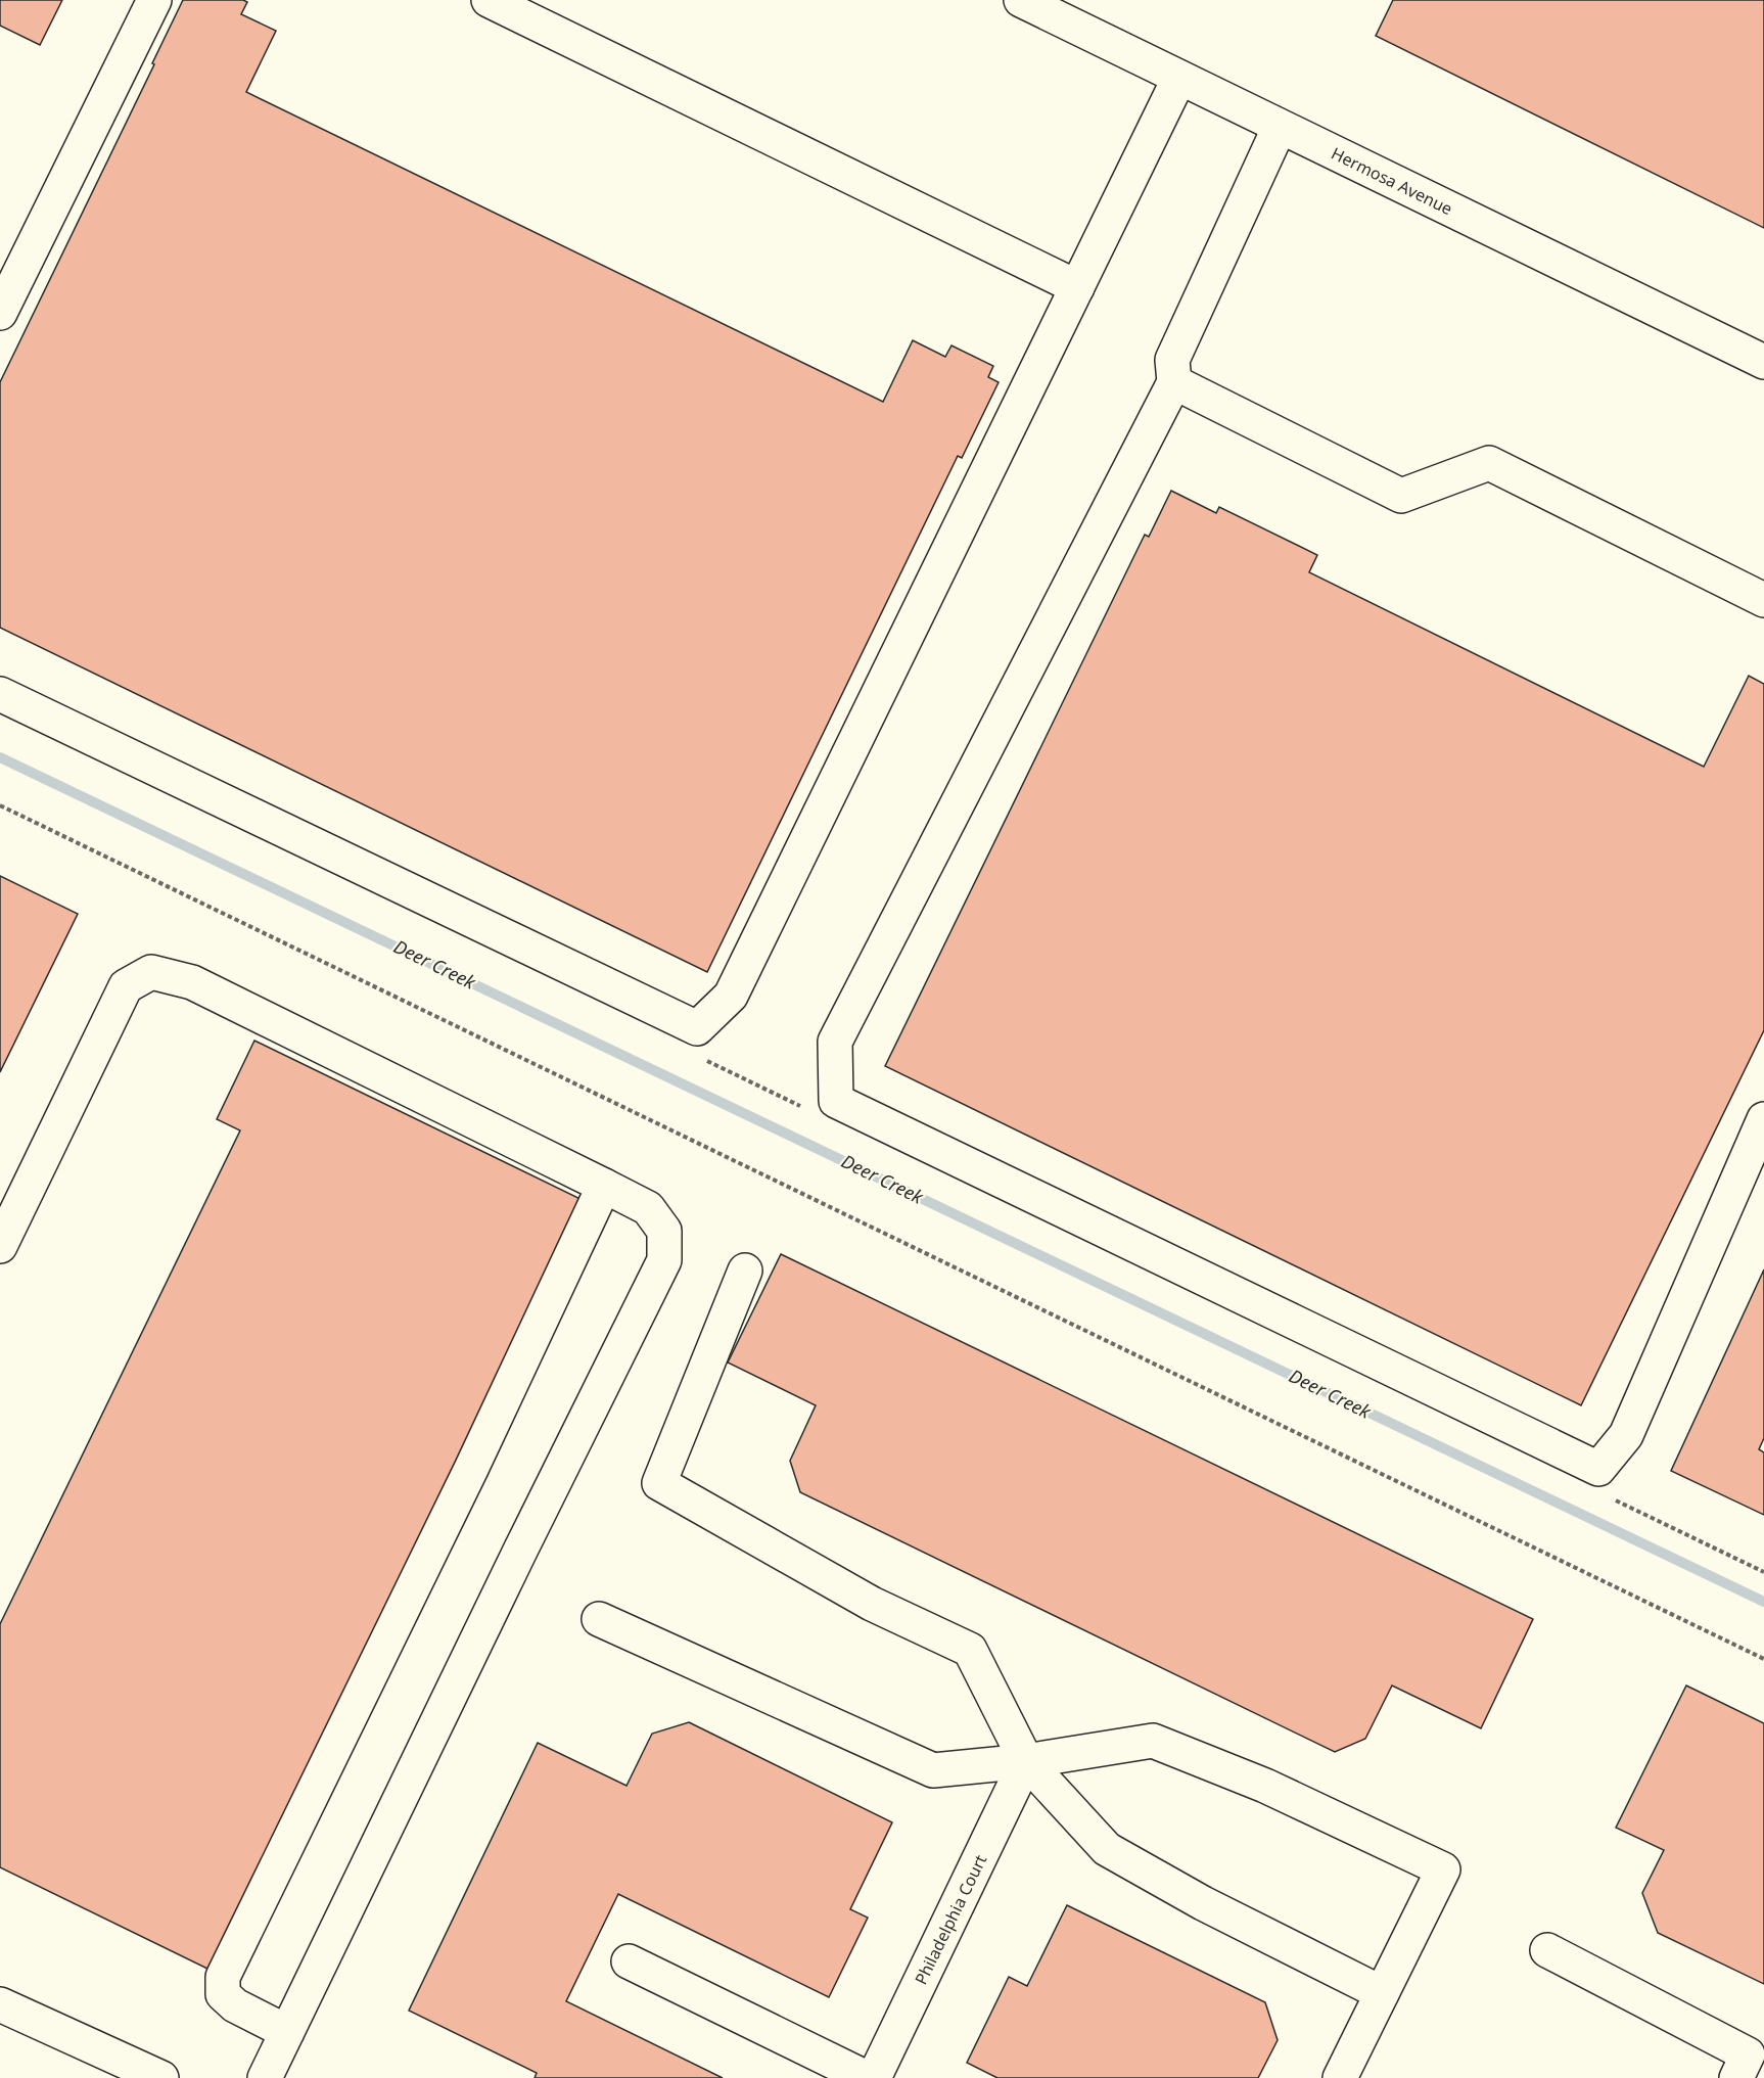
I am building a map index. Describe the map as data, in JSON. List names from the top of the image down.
{
  "streets": {
    "street": ["Hermosa Avenue", "Philadelphia Court"]
  },
  "water": ["Deer Creek"]
}
